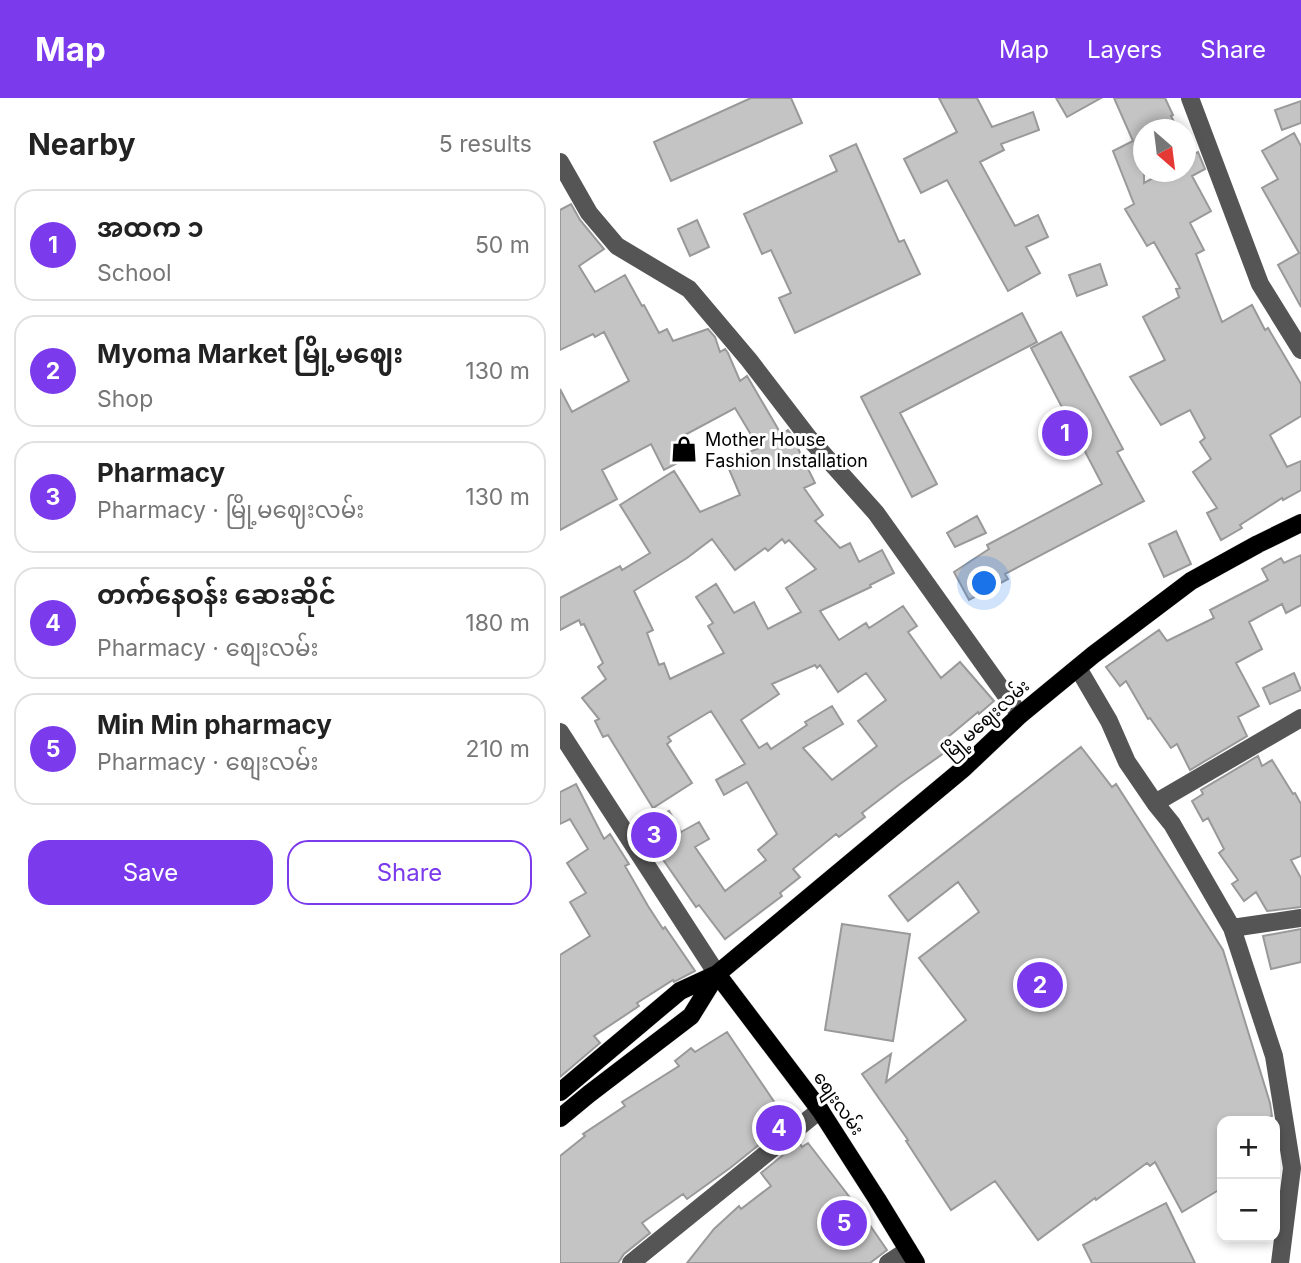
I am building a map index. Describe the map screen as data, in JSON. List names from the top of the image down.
{
  "streets": {
    "main road": ["မြို့မဈေးလမ်း", "စျေးလမ်း"]
  },
  "crossings": [
    ["မြို့မဈေးလမ်း", "စျေးလမ်း"]
  ],
  "places": {
    "shop": ["Mother House Fashion Installation"]
  },
  "north": "bottom right",
  "page": {
    "header": "Map",
    "nav": ["Map", "Layers", "Share"],
    "heading": ["Nearby", "5 results"],
    "list": [
      {
        "mark": "1",
        "name": "အထက ၁",
        "note": "School",
        "value": "50 m"
      },
      {
        "mark": "2",
        "name": "Myoma Market မြို့မဈေး",
        "note": "Shop",
        "value": "130 m"
      },
      {
        "mark": "3",
        "name": "Pharmacy",
        "note": "Pharmacy · မြို့မဈေးလမ်း",
        "value": "130 m"
      },
      {
        "mark": "4",
        "name": "တက်နေဝန်း ဆေးဆိုင်",
        "note": "Pharmacy · စျေးလမ်း",
        "value": "180 m"
      },
      {
        "mark": "5",
        "name": "Min Min pharmacy",
        "note": "Pharmacy · စျေးလမ်း",
        "value": "210 m"
      }
    ],
    "pins": [
      "1",
      "3",
      "2",
      "4",
      "5"
    ],
    "buttons": ["Save", "Share"],
    "map_buttons": ["+", "−"]
  }
}
